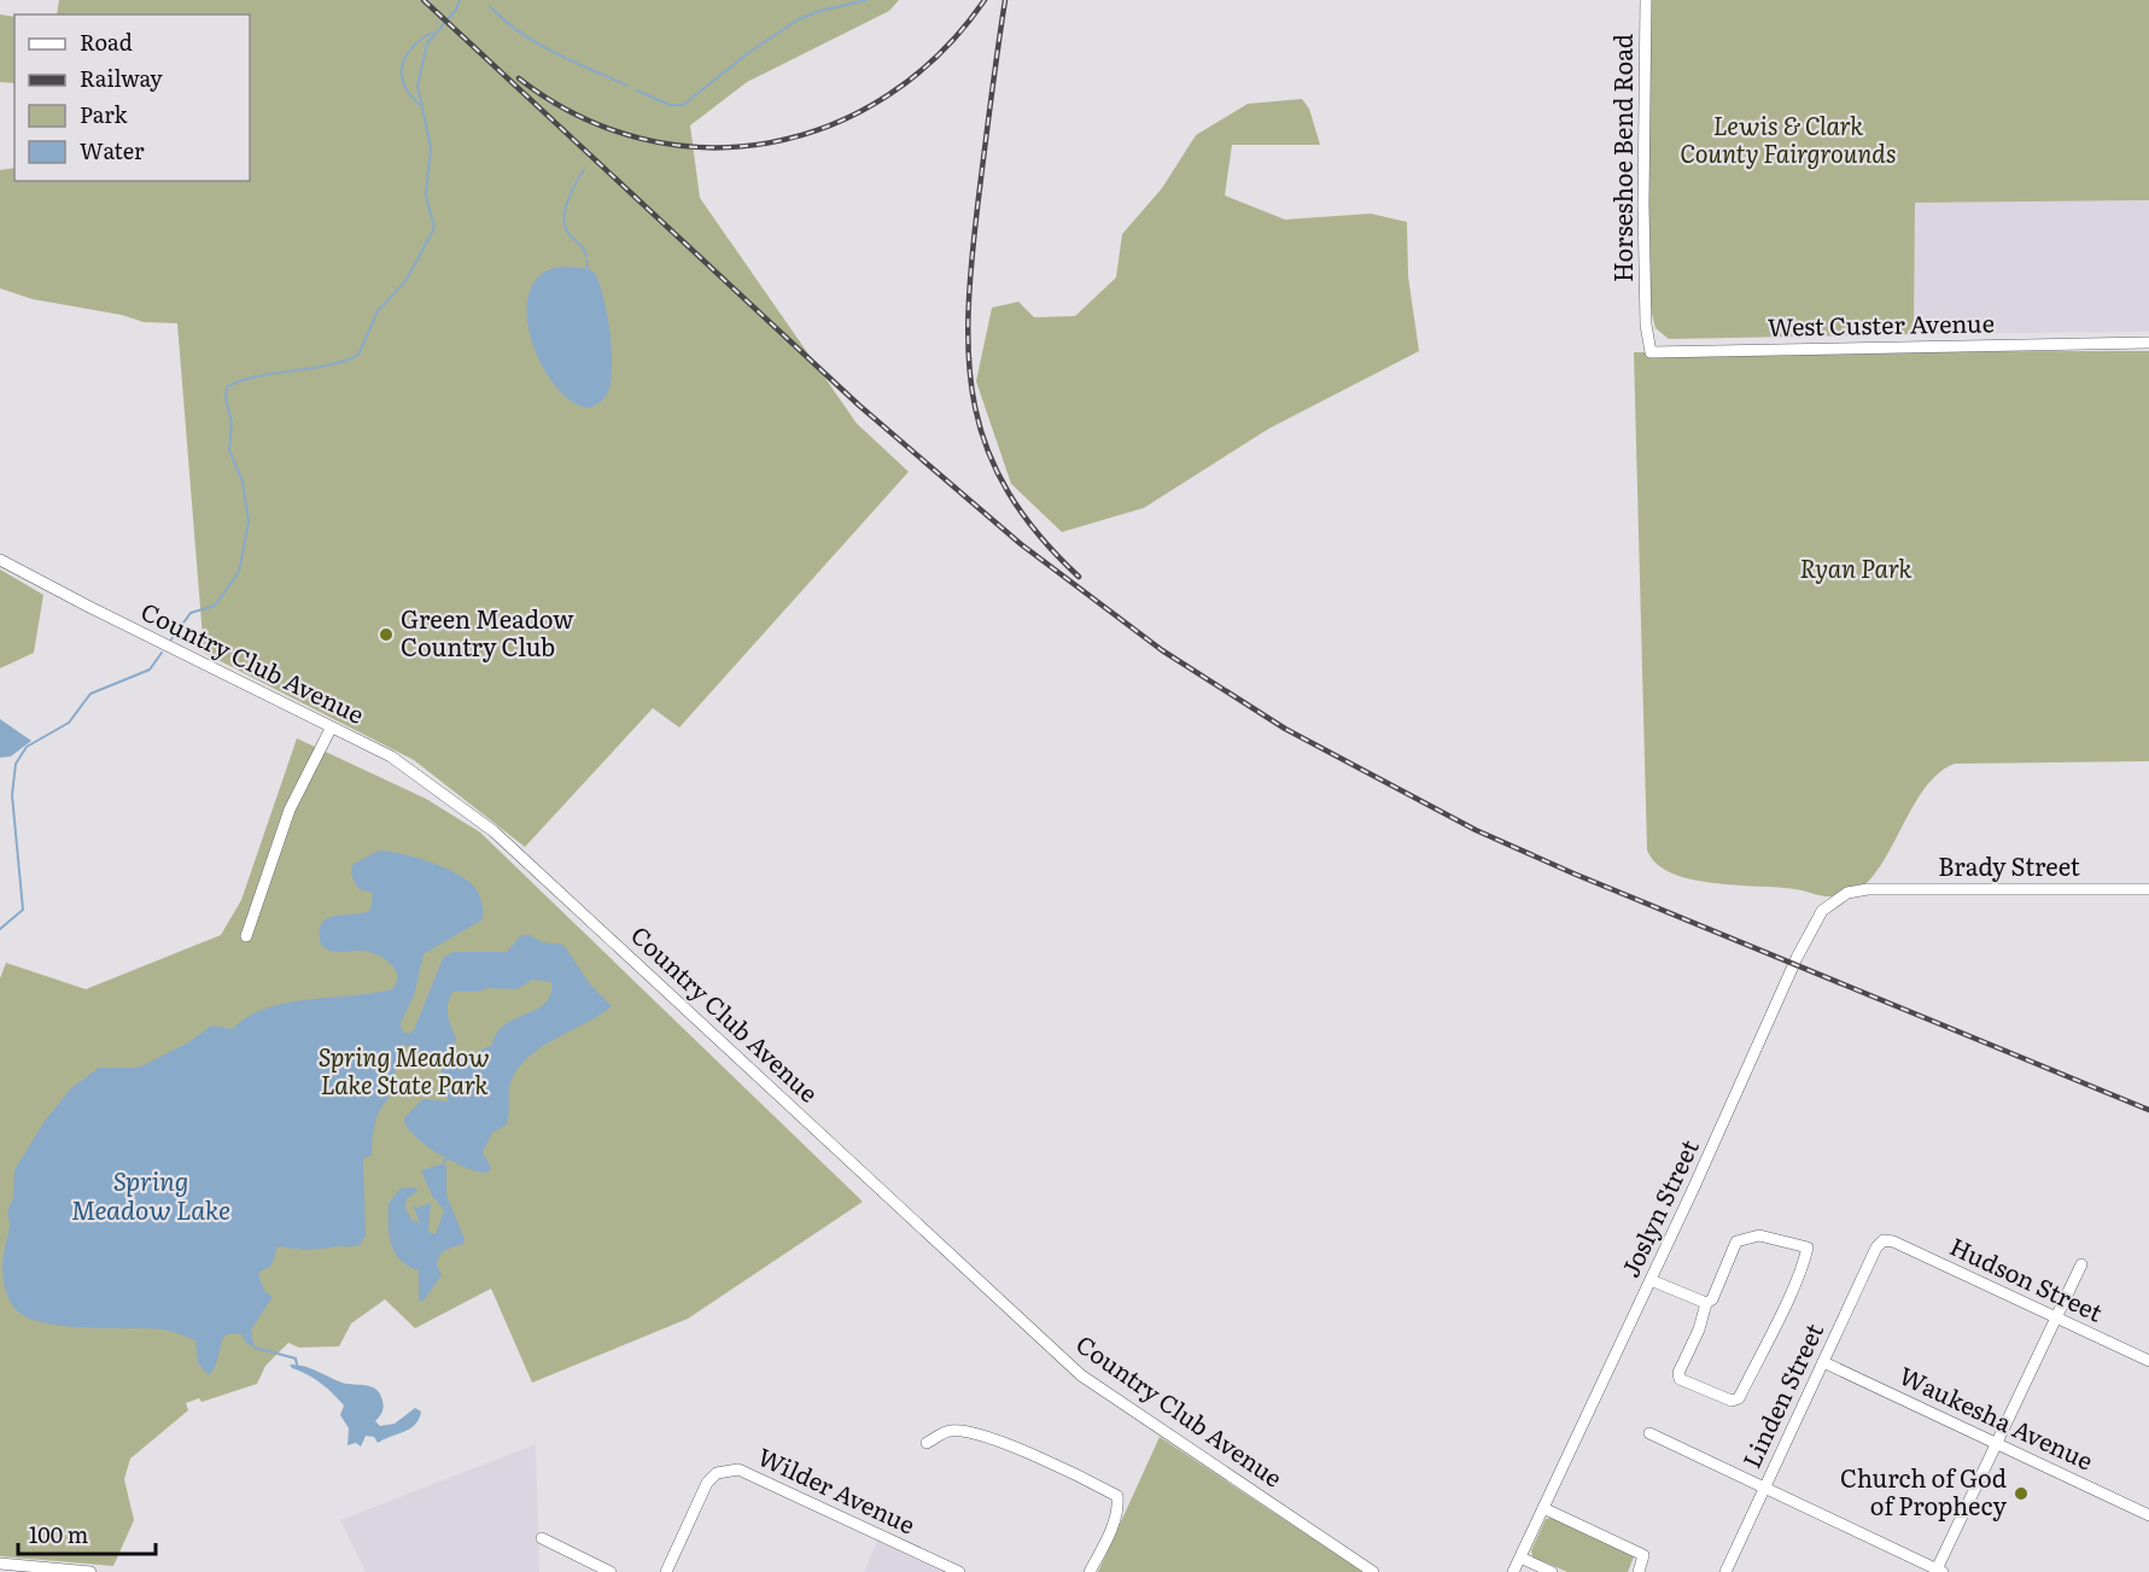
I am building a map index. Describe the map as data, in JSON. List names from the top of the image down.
{
  "streets": {
    "street": [
      "Horseshoe Bend Road",
      "West Custer Avenue",
      "Country Club Avenue",
      "Brady Street",
      "Joslyn Street",
      "Hudson Street",
      "Linden Street",
      "Waukesha Avenue",
      "Wilder Avenue"
    ]
  },
  "crossings": [
    ["Horseshoe Bend Road", "West Custer Avenue"],
    ["Brady Street", "Joslyn Street"],
    ["Hudson Street", "Linden Street"],
    ["Linden Street", "Waukesha Avenue"]
  ],
  "water": ["Spring Meadow Lake"],
  "parks": ["Lewis & Clark County Fairgrounds", "Ryan Park", "Spring Meadow Lake State Park"],
  "places": ["Green Meadow Country Club", "Church of God of Prophecy"],
  "legend": [
    "Road",
    "Railway",
    "Park",
    "Water"
  ],
  "scale_bar": "100 m"
}
